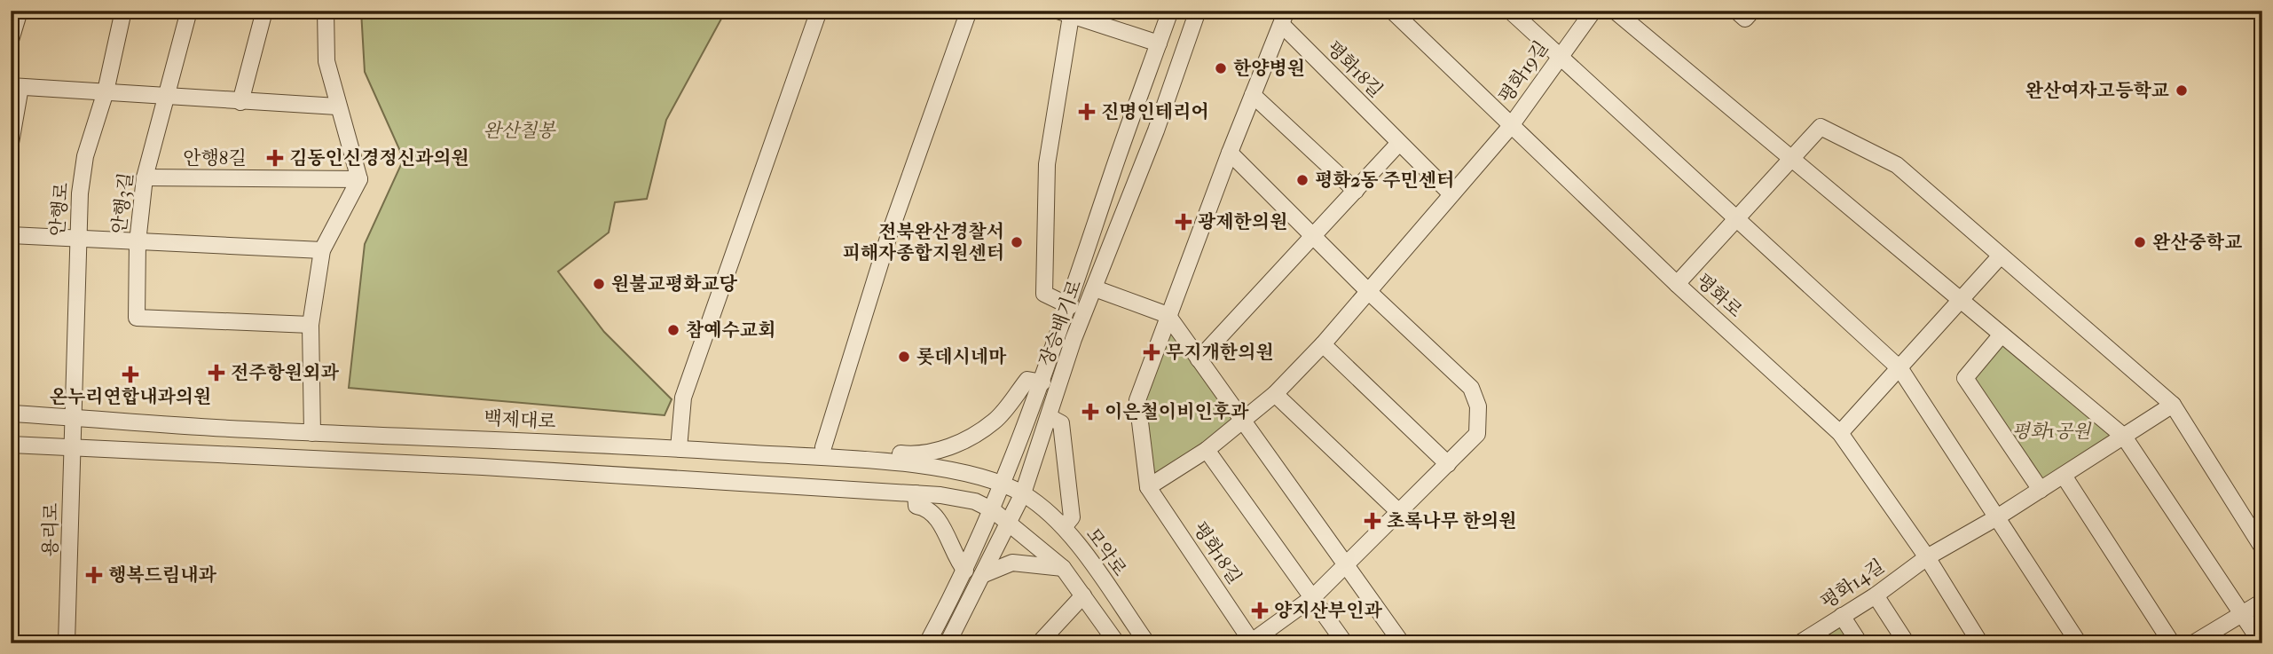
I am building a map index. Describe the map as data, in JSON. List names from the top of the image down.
{
  "streets": {
    "street": [
      "평화18길",
      "평화19길",
      "안행8길",
      "안행3길",
      "안행로",
      "평화로",
      "장승배기로",
      "백제대로",
      "용리로",
      "모악로",
      "평화14길"
    ]
  },
  "crossings": [
    ["평화19길", "평화로"],
    ["안행8길", "안행3길"],
    ["안행로", "백제대로"],
    ["안행로", "용리로"],
    ["평화로", "평화14길"],
    ["장승배기로", "백제대로"],
    ["장승배기로", "모악로"],
    ["백제대로", "용리로"],
    ["백제대로", "모악로"]
  ],
  "parks": ["완산칠봉", "평화1공원"],
  "places": {
    "other": [
      "한양병원",
      "완산여자고등학교",
      "평화2동 주민센터",
      "전북완산경찰서 피해자종합지원센터",
      "완산중학교",
      "원불교평화교당",
      "참예수교회",
      "롯데시네마"
    ],
    "health": [
      "진명인테리어",
      "김동인신경정신과의원",
      "광제한의원",
      "무지개한의원",
      "전주항원외과",
      "온누리연합내과의원",
      "이은철이비인후과",
      "초록나무 한의원",
      "행복드림내과",
      "양지산부인과"
    ]
  }
}
